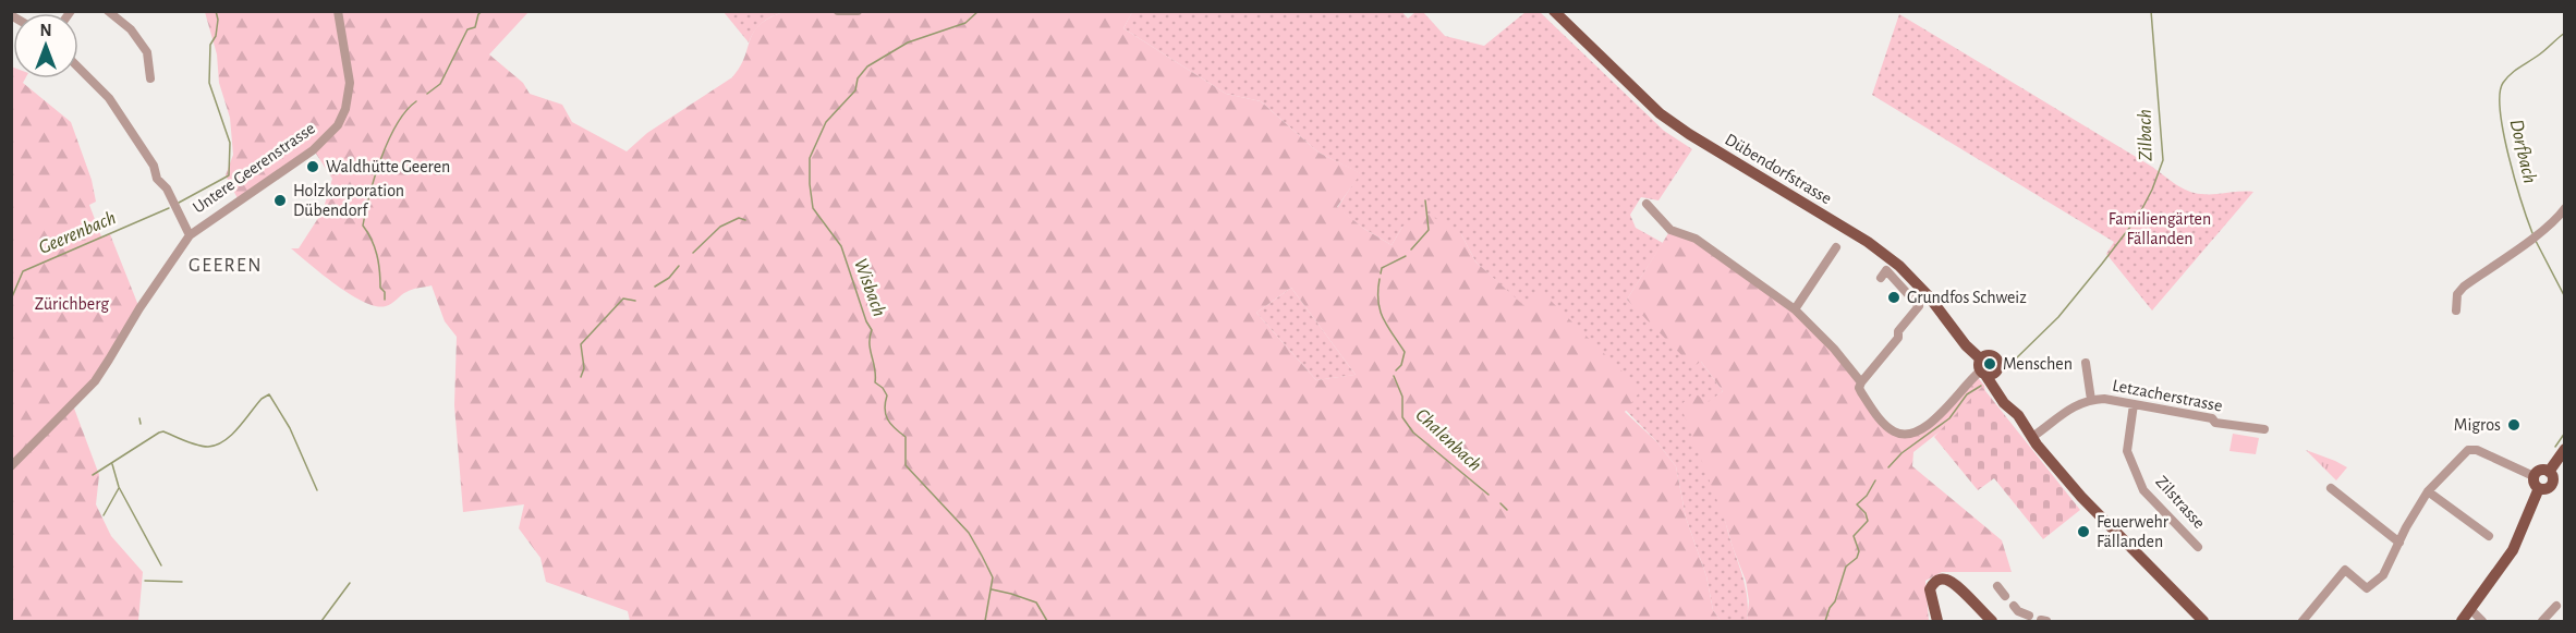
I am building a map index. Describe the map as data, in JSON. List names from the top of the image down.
{
  "streets": {
    "main road": ["Dübendorfstrasse"],
    "street": ["Untere Geerenstrasse", "Letzacherstrasse", "Zilstrasse"]
  },
  "crossings": [
    ["Dübendorfstrasse", "Letzacherstrasse"],
    ["Letzacherstrasse", "Zilstrasse"]
  ],
  "districts": ["GEEREN"],
  "water": [
    "Zilbach",
    "Dorfbach",
    "Geerenbach",
    "Wisbach",
    "Chalenbach"
  ],
  "parks": ["Familiengärten Fällanden", "Zürichberg"],
  "places": [
    "Waldhütte Geeren",
    "Holzkorporation Dübendorf",
    "Grundfos Schweiz",
    "Menschen",
    "Migros",
    "Feuerwehr Fällanden"
  ],
  "north": "top"
}
